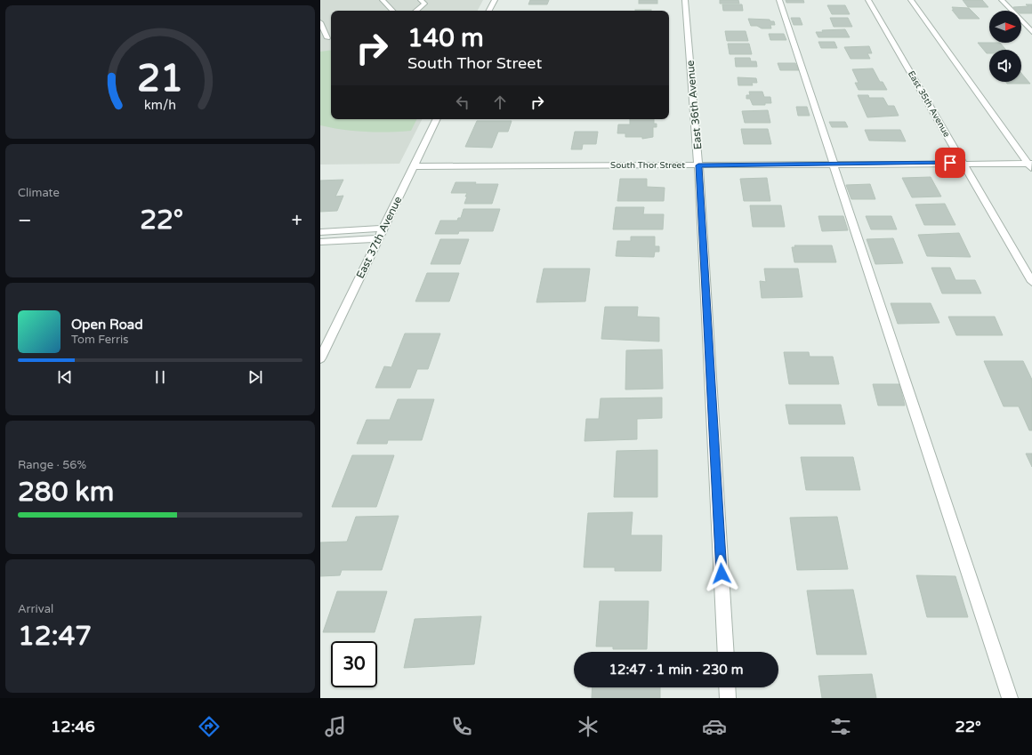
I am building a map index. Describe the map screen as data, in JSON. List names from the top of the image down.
{
  "streets": {
    "street": [
      "East 35th Avenue",
      "East 36th Avenue",
      "South Thor Street",
      "East 37th Avenue"
    ]
  },
  "crossings": [
    ["East 35th Avenue", "South Thor Street"],
    ["East 36th Avenue", "South Thor Street"],
    ["South Thor Street", "East 37th Avenue"]
  ],
  "north": "right",
  "page": {
    "turn": ["140 m", "South Thor Street"],
    "tile": [
      "Climate",
      ["Range · 56%", "280 km"],
      ["Arrival", "12:47"]
    ],
    "heat": ["−", "22°", "+"],
    "song": ["Open Road", "Tom Ferris"],
    "limit": "30",
    "trip": "12:47 · 1 min · 230 m",
    "tabs": ["12:46", "22°"],
    "gauge": ["21", "km/h"]
  }
}
